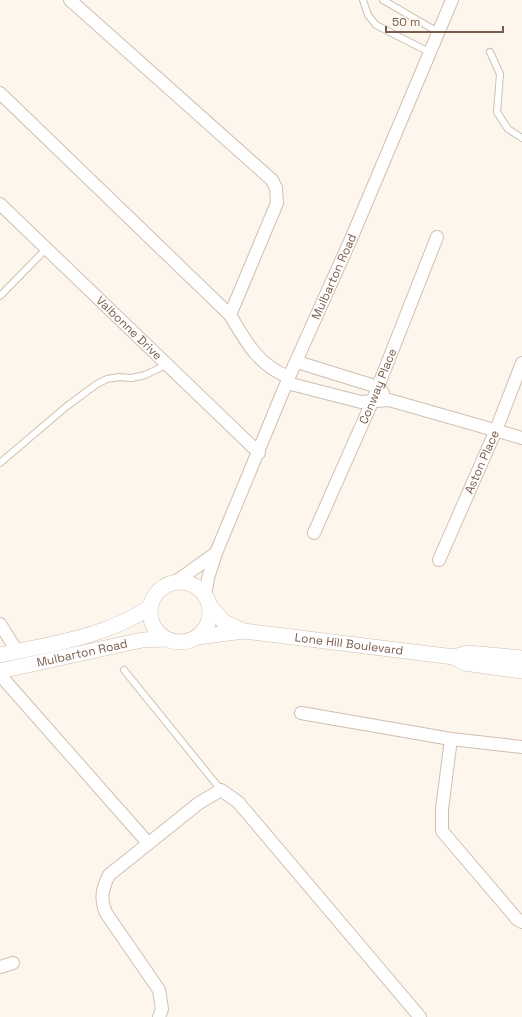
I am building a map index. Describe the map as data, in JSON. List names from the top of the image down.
{
  "streets": {
    "street": [
      "Mulbarton Road",
      "Valbonne Drive",
      "Conway Place",
      "Aston Place",
      "Lone Hill Boulevard"
    ]
  },
  "crossings": [
    ["Mulbarton Road", "Valbonne Drive"],
    ["Mulbarton Road", "Lone Hill Boulevard"]
  ],
  "scale_bar": "50 m"
}
